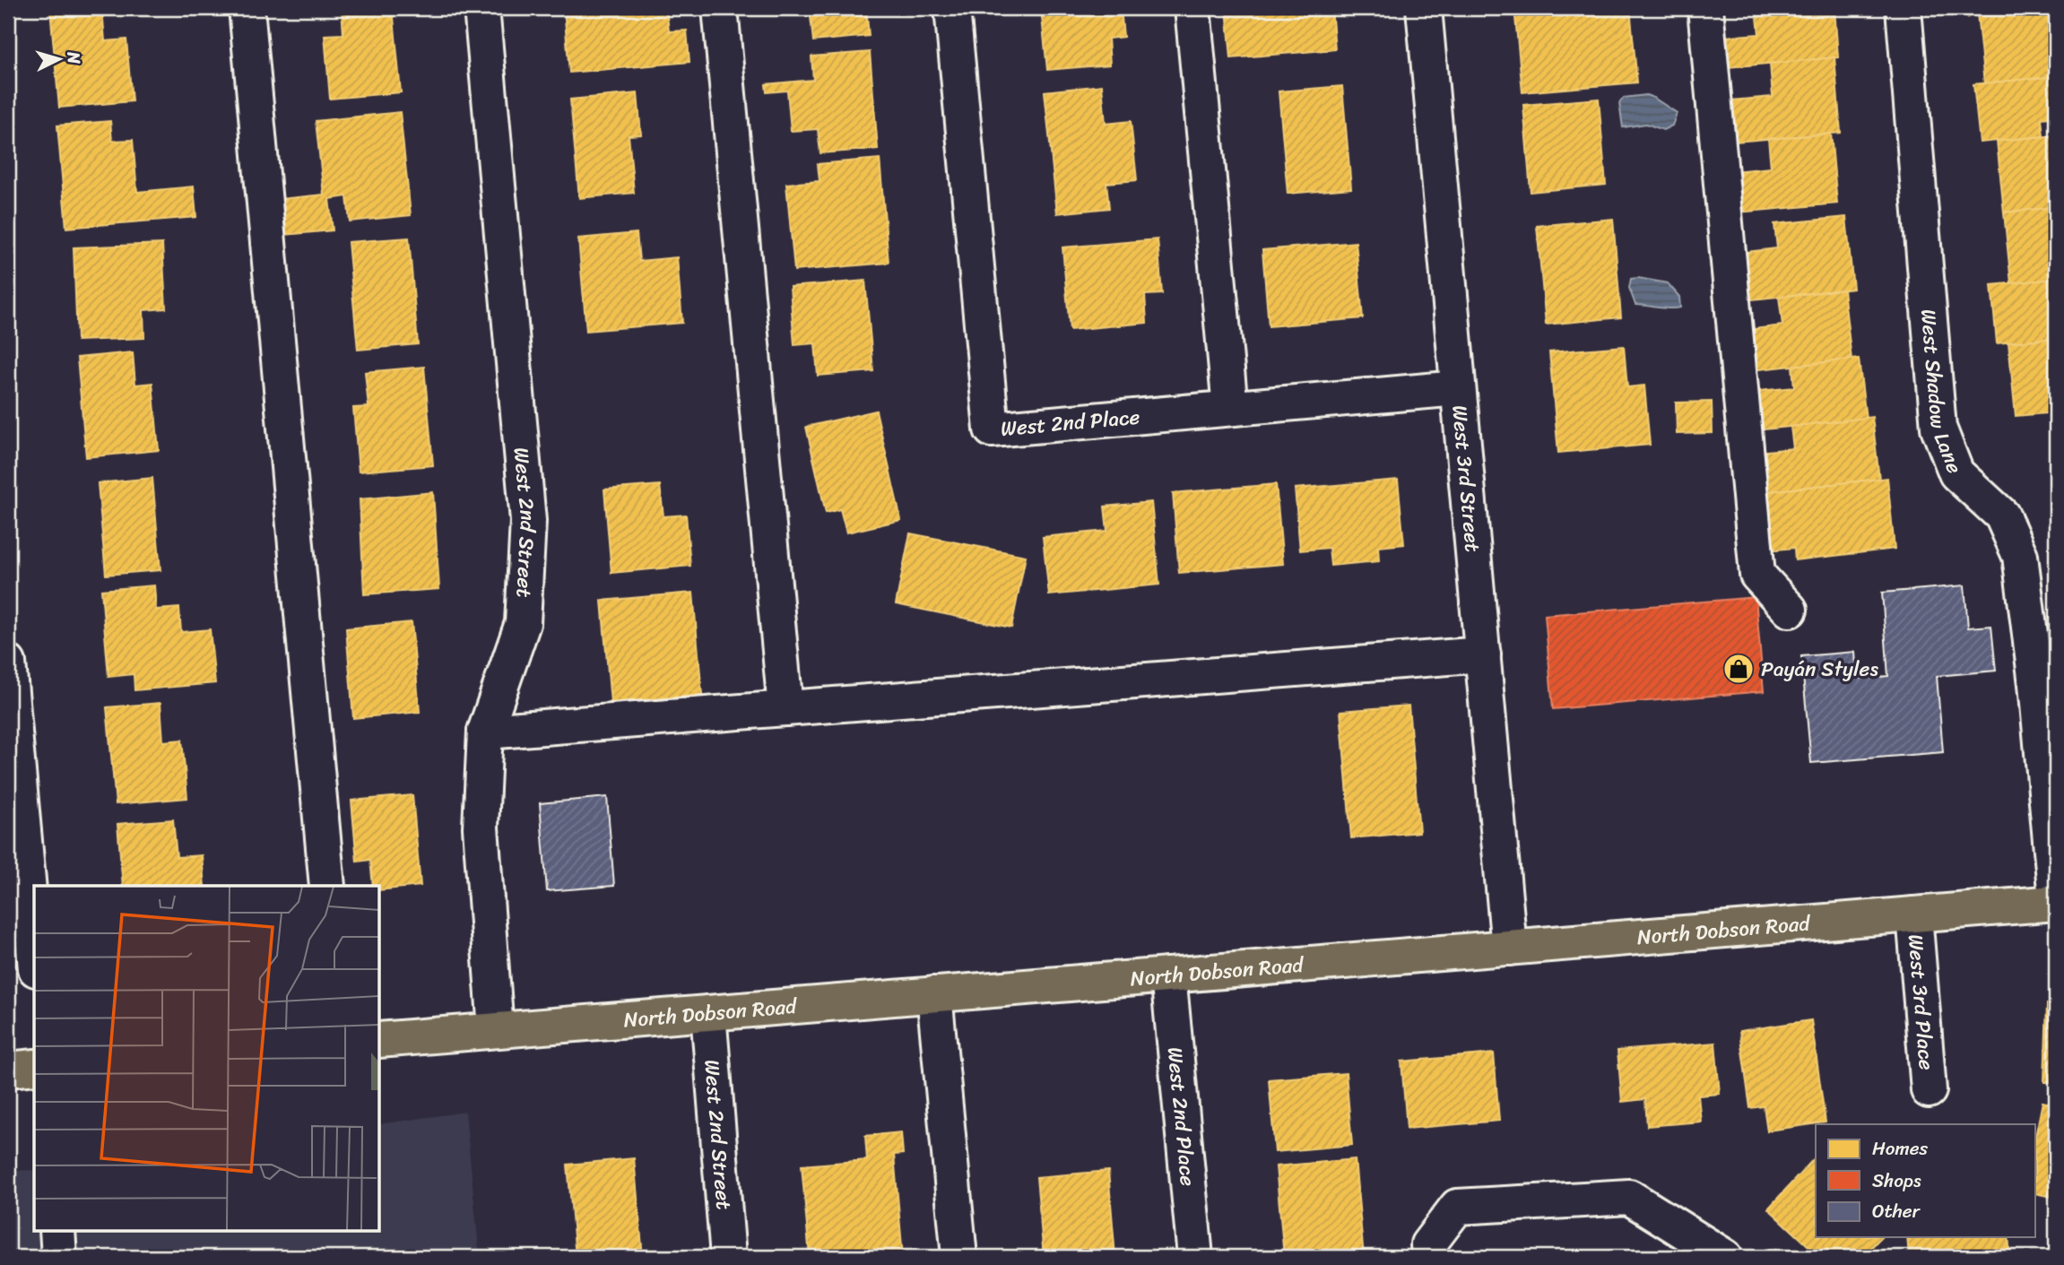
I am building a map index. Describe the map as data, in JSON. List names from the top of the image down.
{
  "streets": {
    "main road": ["North Dobson Road"],
    "street": [
      "West Shadow Lane",
      "West 2nd Place",
      "West 3rd Street",
      "West 2nd Street",
      "West 3rd Place"
    ]
  },
  "crossings": [
    ["West Shadow Lane", "North Dobson Road"],
    ["West 2nd Place", "West 3rd Street"],
    ["West 2nd Place", "North Dobson Road"],
    ["West 3rd Street", "North Dobson Road"],
    ["West 2nd Street", "North Dobson Road"],
    ["North Dobson Road", "West 3rd Place"]
  ],
  "places": {
    "shop": ["Payán Styles"]
  },
  "legend": ["Homes", "Shops", "Other"],
  "north": "right"
}
